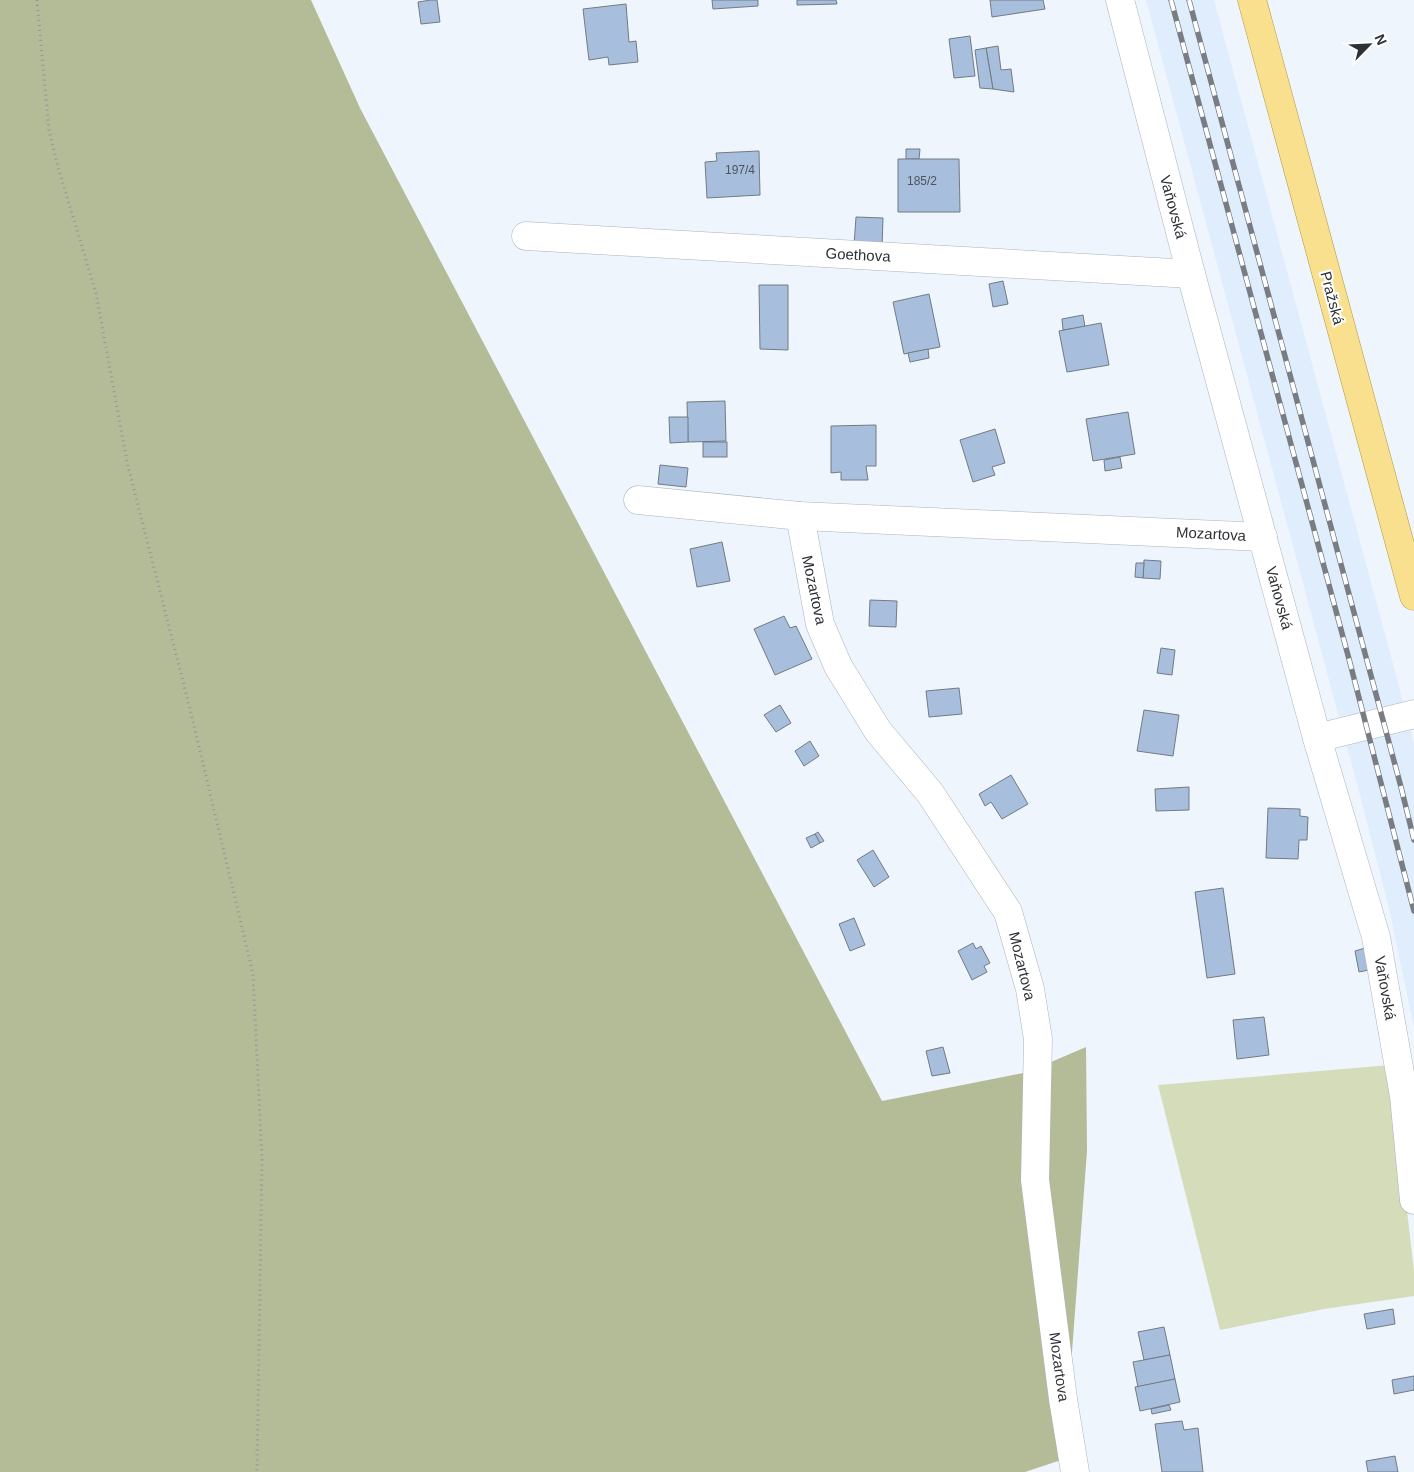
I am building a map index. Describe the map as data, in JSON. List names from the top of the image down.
{
  "streets": {
    "main road": ["Pražská"],
    "street": ["Vaňovská", "Goethova", "Mozartova"]
  },
  "crossings": [
    ["Vaňovská", "Goethova"],
    ["Vaňovská", "Mozartova"]
  ],
  "house_numbers": ["197/4", "185/2"],
  "north": "top right"
}
